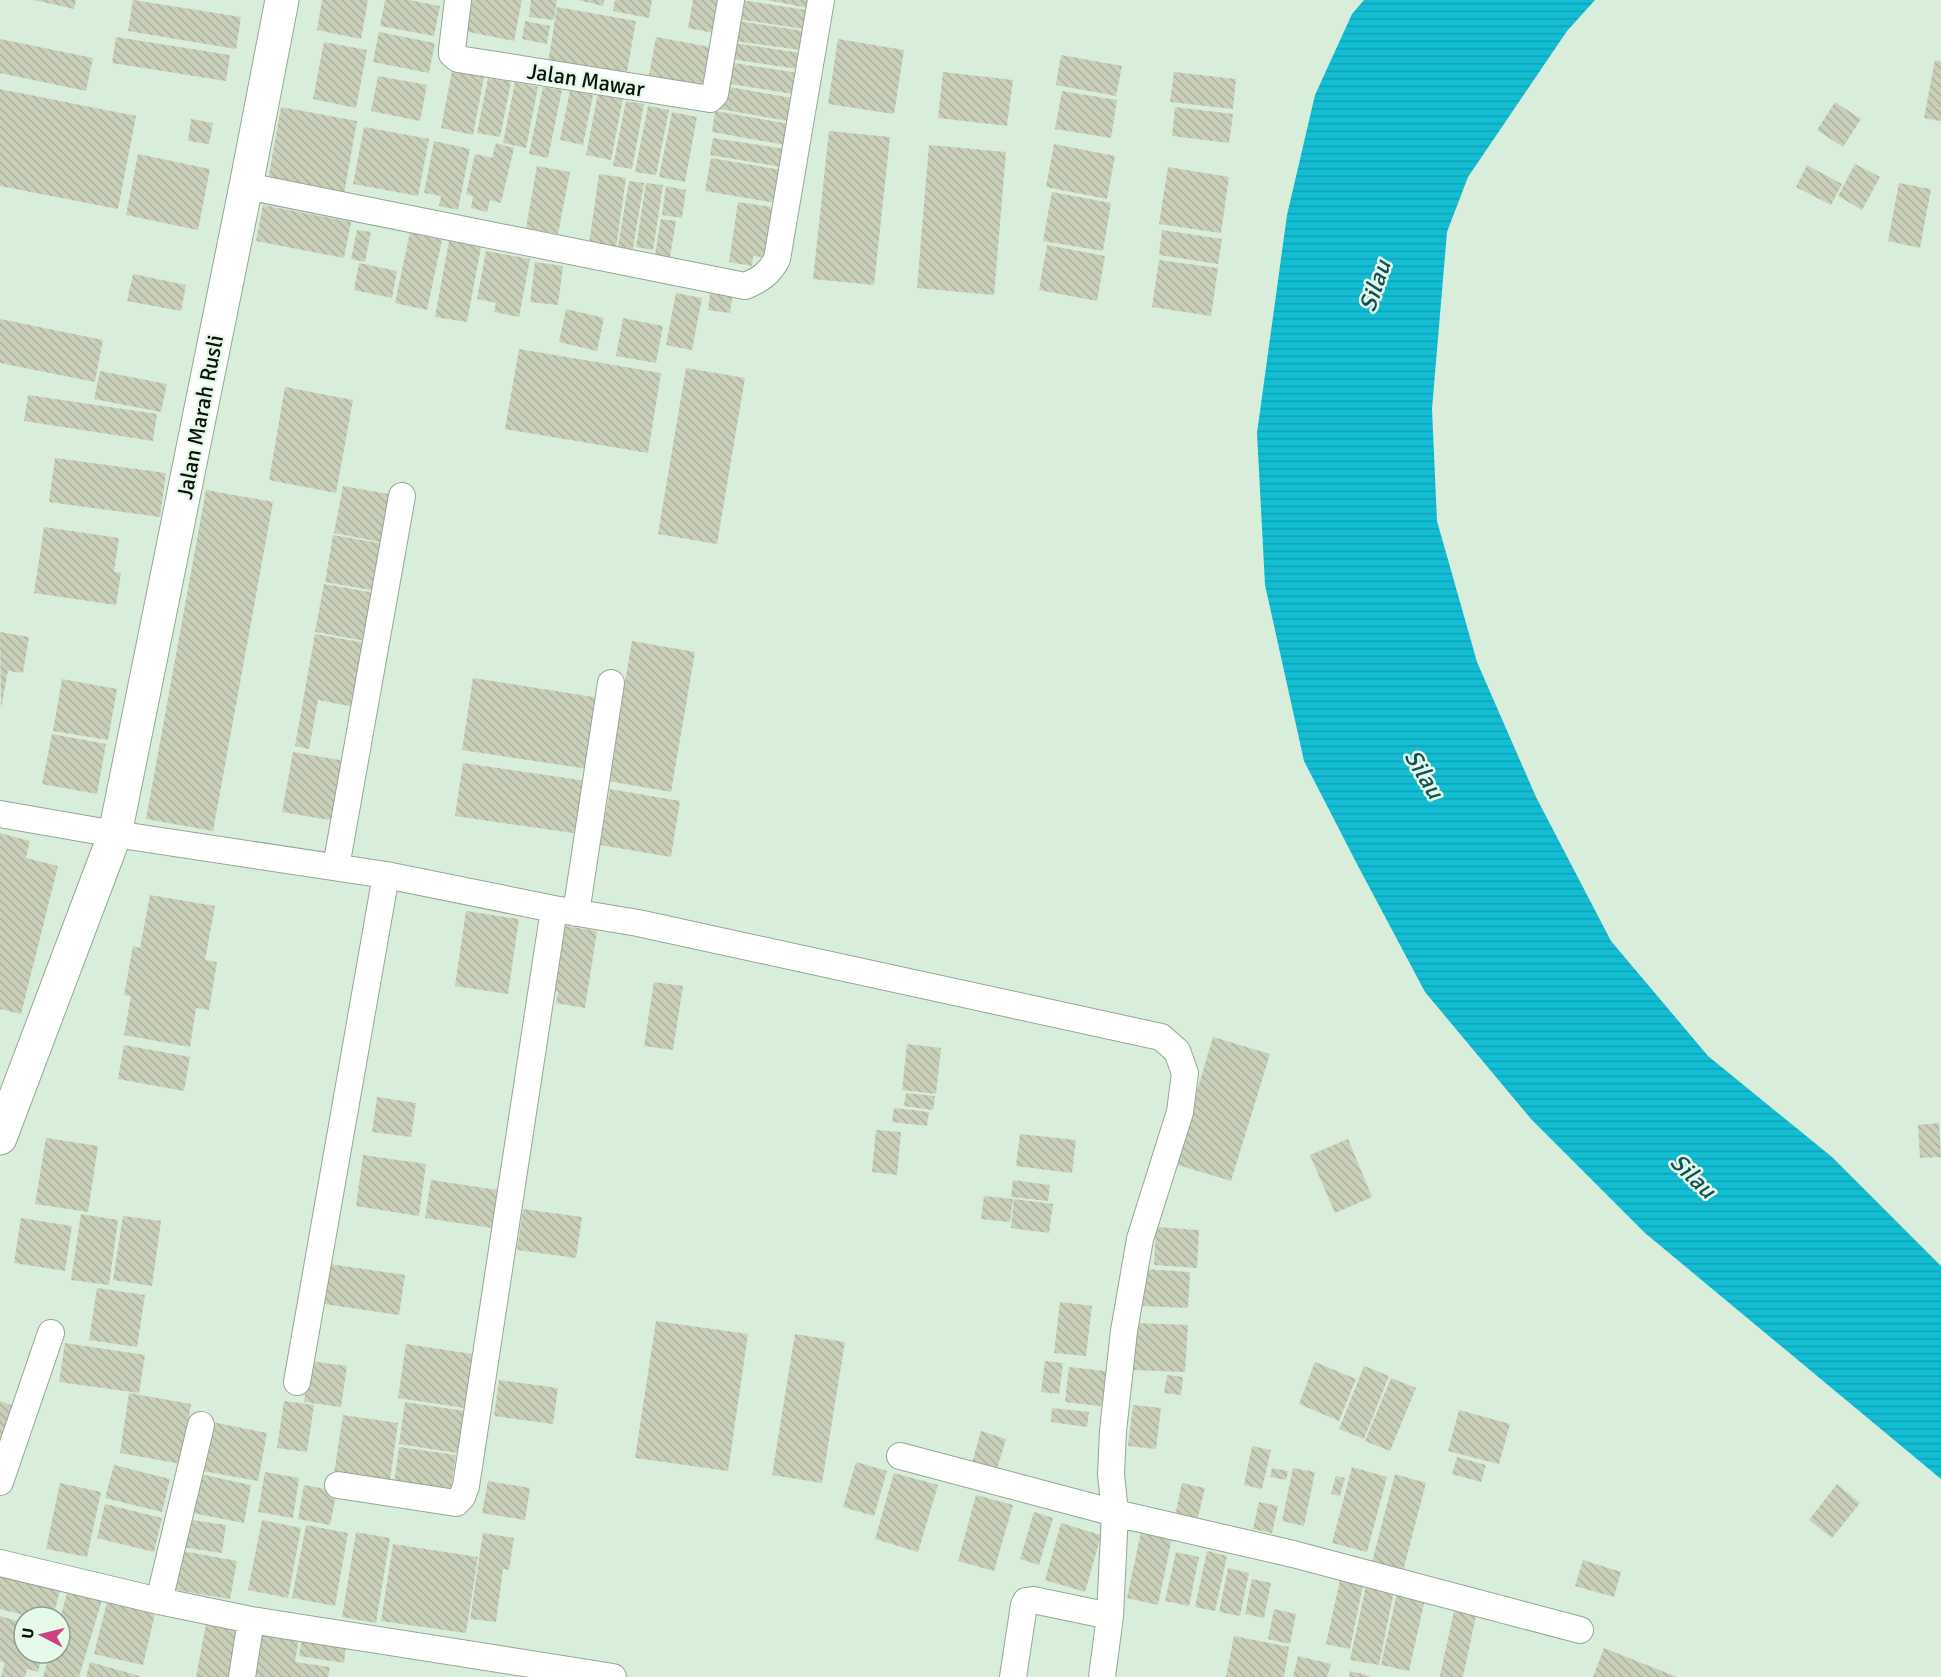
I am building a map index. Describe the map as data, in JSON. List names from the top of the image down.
{
  "streets": {
    "main road": ["Jalan Marah Rusli"],
    "street": ["Jalan Mawar"]
  },
  "water": ["Silau"],
  "north": "left"
}
